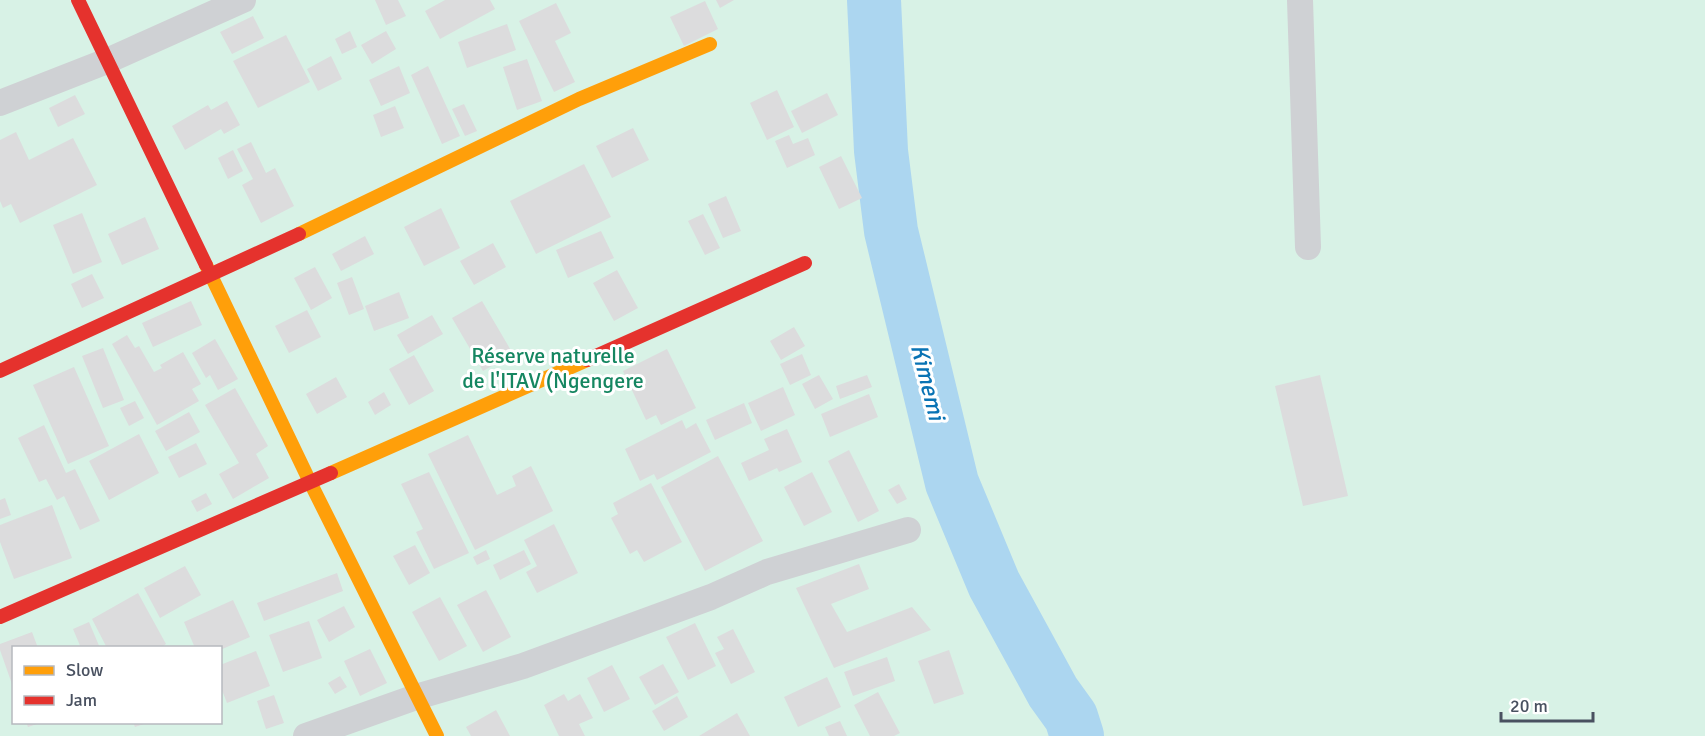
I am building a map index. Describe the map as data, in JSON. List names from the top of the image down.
{
  "water": ["Kimemi"],
  "parks": ["Réserve naturelle de l'ITAV (Ngengere"],
  "legend": ["Slow", "Jam"],
  "scale_bar": "20 m"
}
